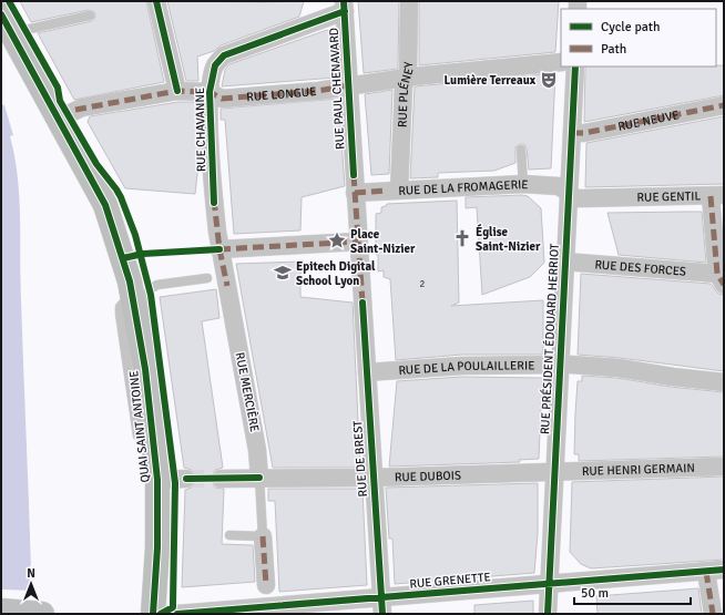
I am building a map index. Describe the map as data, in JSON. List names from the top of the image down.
{
  "streets": {
    "main road": ["QUAI SAINT ANTOINE"],
    "street": [
      "RUE PAUL CHENAVARD",
      "RUE LONGUE",
      "RUE PLÉNEY",
      "RUE NEUVE",
      "RUE CHAVANNE",
      "RUE DE LA FROMAGERIE",
      "RUE GENTIL",
      "RUE DES FORCES",
      "RUE PRÉSIDENT ÉDOUARD HERRIOT",
      "RUE DE LA POULAILLERIE",
      "RUE MERCIÈRE",
      "RUE DE BREST",
      "RUE HENRI GERMAIN",
      "RUE DUBOIS",
      "RUE GRENETTE"
    ]
  },
  "crossings": [
    ["RUE PAUL CHENAVARD", "RUE LONGUE"],
    ["RUE PAUL CHENAVARD", "RUE CHAVANNE"],
    ["RUE PAUL CHENAVARD", "RUE DE LA FROMAGERIE"],
    ["RUE PAUL CHENAVARD", "RUE DE BREST"],
    ["RUE LONGUE", "RUE PLÉNEY"],
    ["RUE LONGUE", "RUE CHAVANNE"],
    ["RUE LONGUE", "QUAI SAINT ANTOINE"],
    ["RUE PLÉNEY", "RUE DE LA FROMAGERIE"],
    ["RUE NEUVE", "RUE PRÉSIDENT ÉDOUARD HERRIOT"],
    ["RUE CHAVANNE", "RUE MERCIÈRE"],
    ["RUE DE LA FROMAGERIE", "RUE GENTIL"],
    ["RUE DE LA FROMAGERIE", "RUE PRÉSIDENT ÉDOUARD HERRIOT"],
    ["RUE DE LA FROMAGERIE", "RUE DE BREST"],
    ["RUE DES FORCES", "RUE PRÉSIDENT ÉDOUARD HERRIOT"],
    ["RUE PRÉSIDENT ÉDOUARD HERRIOT", "RUE DE LA POULAILLERIE"],
    ["RUE PRÉSIDENT ÉDOUARD HERRIOT", "RUE HENRI GERMAIN"],
    ["RUE PRÉSIDENT ÉDOUARD HERRIOT", "RUE DUBOIS"],
    ["RUE PRÉSIDENT ÉDOUARD HERRIOT", "RUE GRENETTE"],
    ["RUE DE LA POULAILLERIE", "RUE DE BREST"],
    ["RUE MERCIÈRE", "RUE DUBOIS"],
    ["RUE DE BREST", "RUE DUBOIS"],
    ["RUE DE BREST", "RUE GRENETTE"],
    ["RUE HENRI GERMAIN", "RUE DUBOIS"]
  ],
  "places": {
    "theatre": ["Lumière Terreaux"],
    "church": ["Église Saint-Nizier"],
    "place": ["Place Saint-Nizier"],
    "school or university": ["Epitech Digital School Lyon"]
  },
  "house_numbers": ["2"],
  "legend": ["Cycle path", "Path"],
  "scale_bar": "50 m",
  "north": "top"
}
